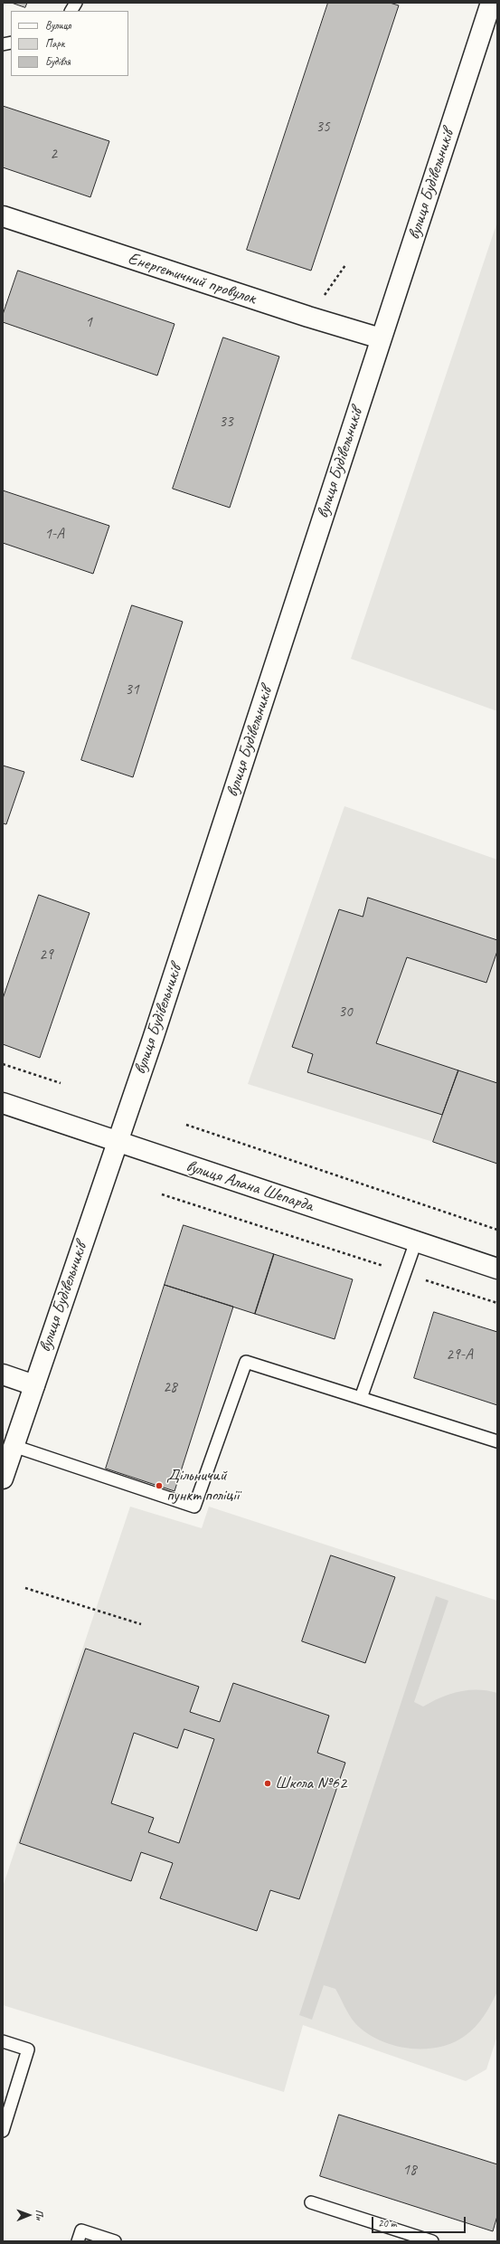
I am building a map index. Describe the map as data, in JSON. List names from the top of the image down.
{
  "streets": {
    "street": ["вулиця Будівельників", "Енергетичний провулок", "вулиця Алана Шепарда"]
  },
  "crossings": [
    ["вулиця Будівельників", "Енергетичний провулок"],
    ["вулиця Будівельників", "вулиця Алана Шепарда"]
  ],
  "places": ["Дільничий пункт поліції", "Школа №62"],
  "house_numbers": [
    "35",
    "2",
    "1",
    "33",
    "1-А",
    "31",
    "29",
    "30",
    "29-А",
    "28",
    "18"
  ],
  "legend": ["Вулиця", "Парк", "Будівля"],
  "scale_bar": "20 m",
  "north": "right"
}
